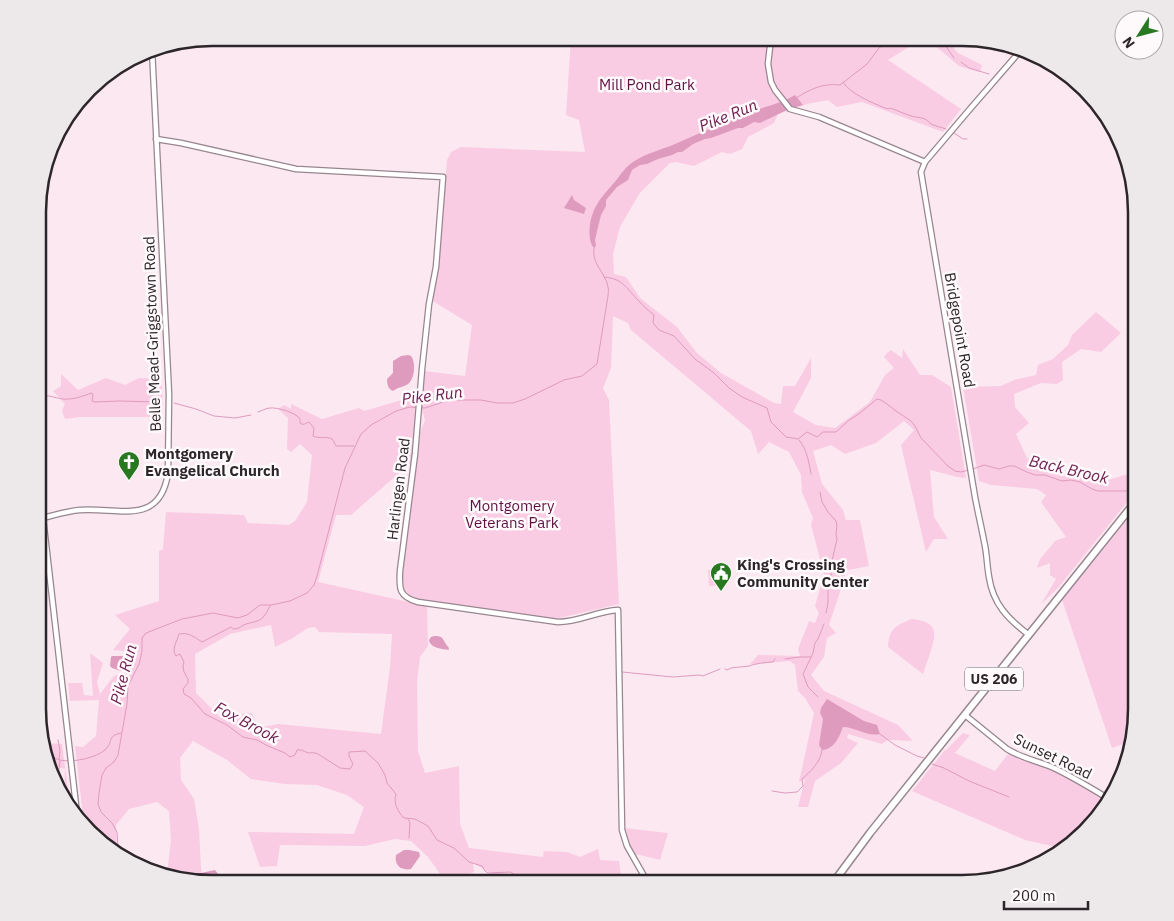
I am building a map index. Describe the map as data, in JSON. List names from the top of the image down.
{
  "streets": {
    "highway": ["US 206"],
    "street": [
      "Bridgepoint Road",
      "Belle Mead-Griggstown Road",
      "Harlingen Road",
      "Sunset Road"
    ]
  },
  "crossings": [
    ["Bridgepoint Road", "US 206"],
    ["Belle Mead-Griggstown Road", "Harlingen Road"],
    ["US 206", "Sunset Road"]
  ],
  "water": ["Pike Run", "Back Brook", "Fox Brook"],
  "parks": ["Mill Pond Park", "Montgomery Veterans Park"],
  "places": {
    "church": ["Montgomery Evangelical Church"],
    "public building": ["King's Crossing Community Center"]
  },
  "scale_bar": "200 m",
  "north": "bottom left"
}
